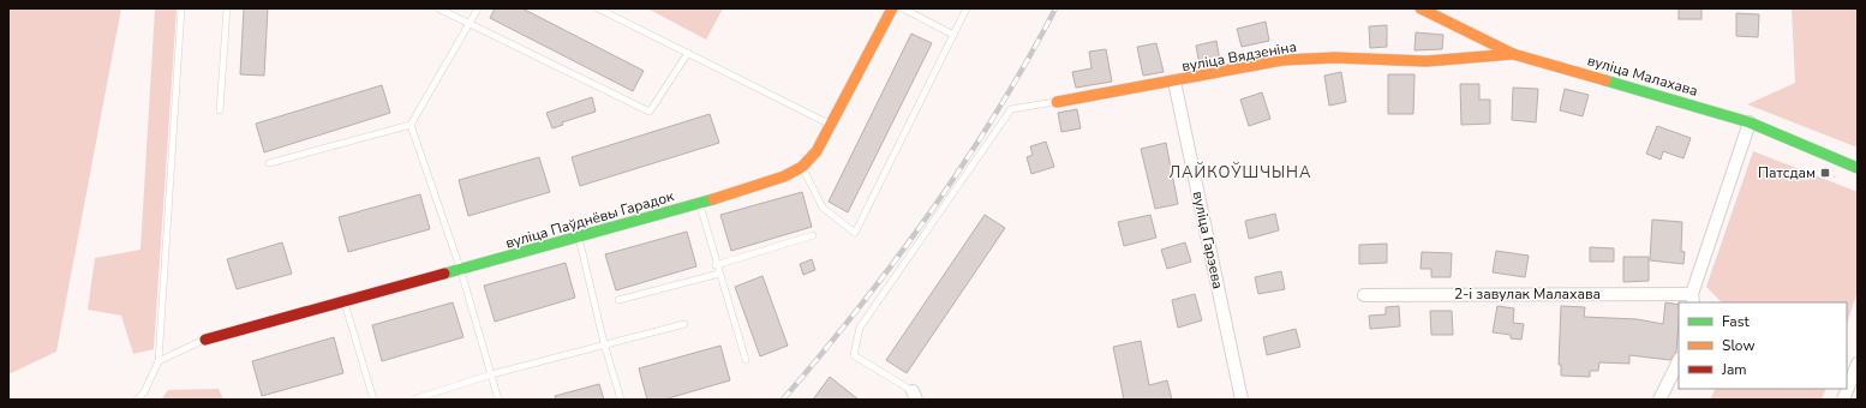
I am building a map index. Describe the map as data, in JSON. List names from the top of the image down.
{
  "streets": {
    "street": [
      "вуліца Вядзеніна",
      "вуліца Малахава",
      "вуліца Паўднёвы Гарадок",
      "вуліца Гарэева",
      "2-і завулак Малахава"
    ]
  },
  "crossings": [
    ["вуліца Вядзеніна", "вуліца Малахава"],
    ["вуліца Вядзеніна", "вуліца Гарэева"]
  ],
  "districts": ["ЛАЙКОЎШЧЫНА"],
  "places": {
    "transit": ["Патсдам"]
  },
  "legend": ["Fast", "Slow", "Jam"]
}
